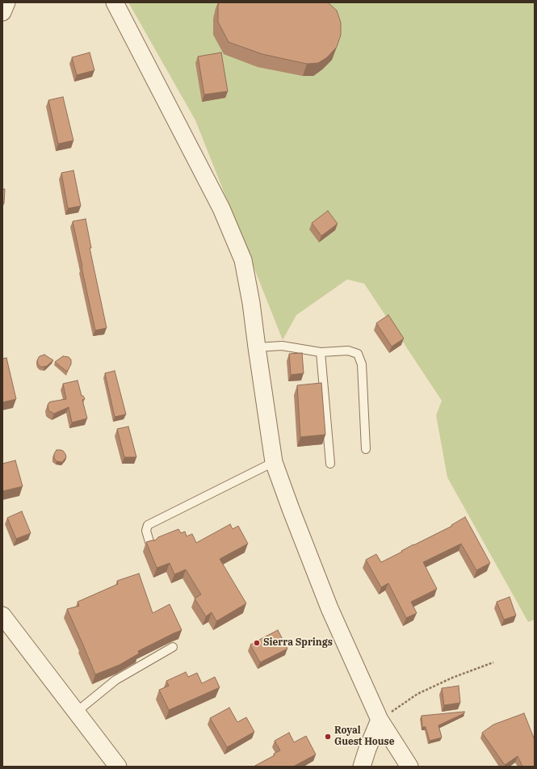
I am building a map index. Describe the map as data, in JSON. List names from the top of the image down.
{
  "places": ["Sierra Springs", "Royal Guest House"]
}
